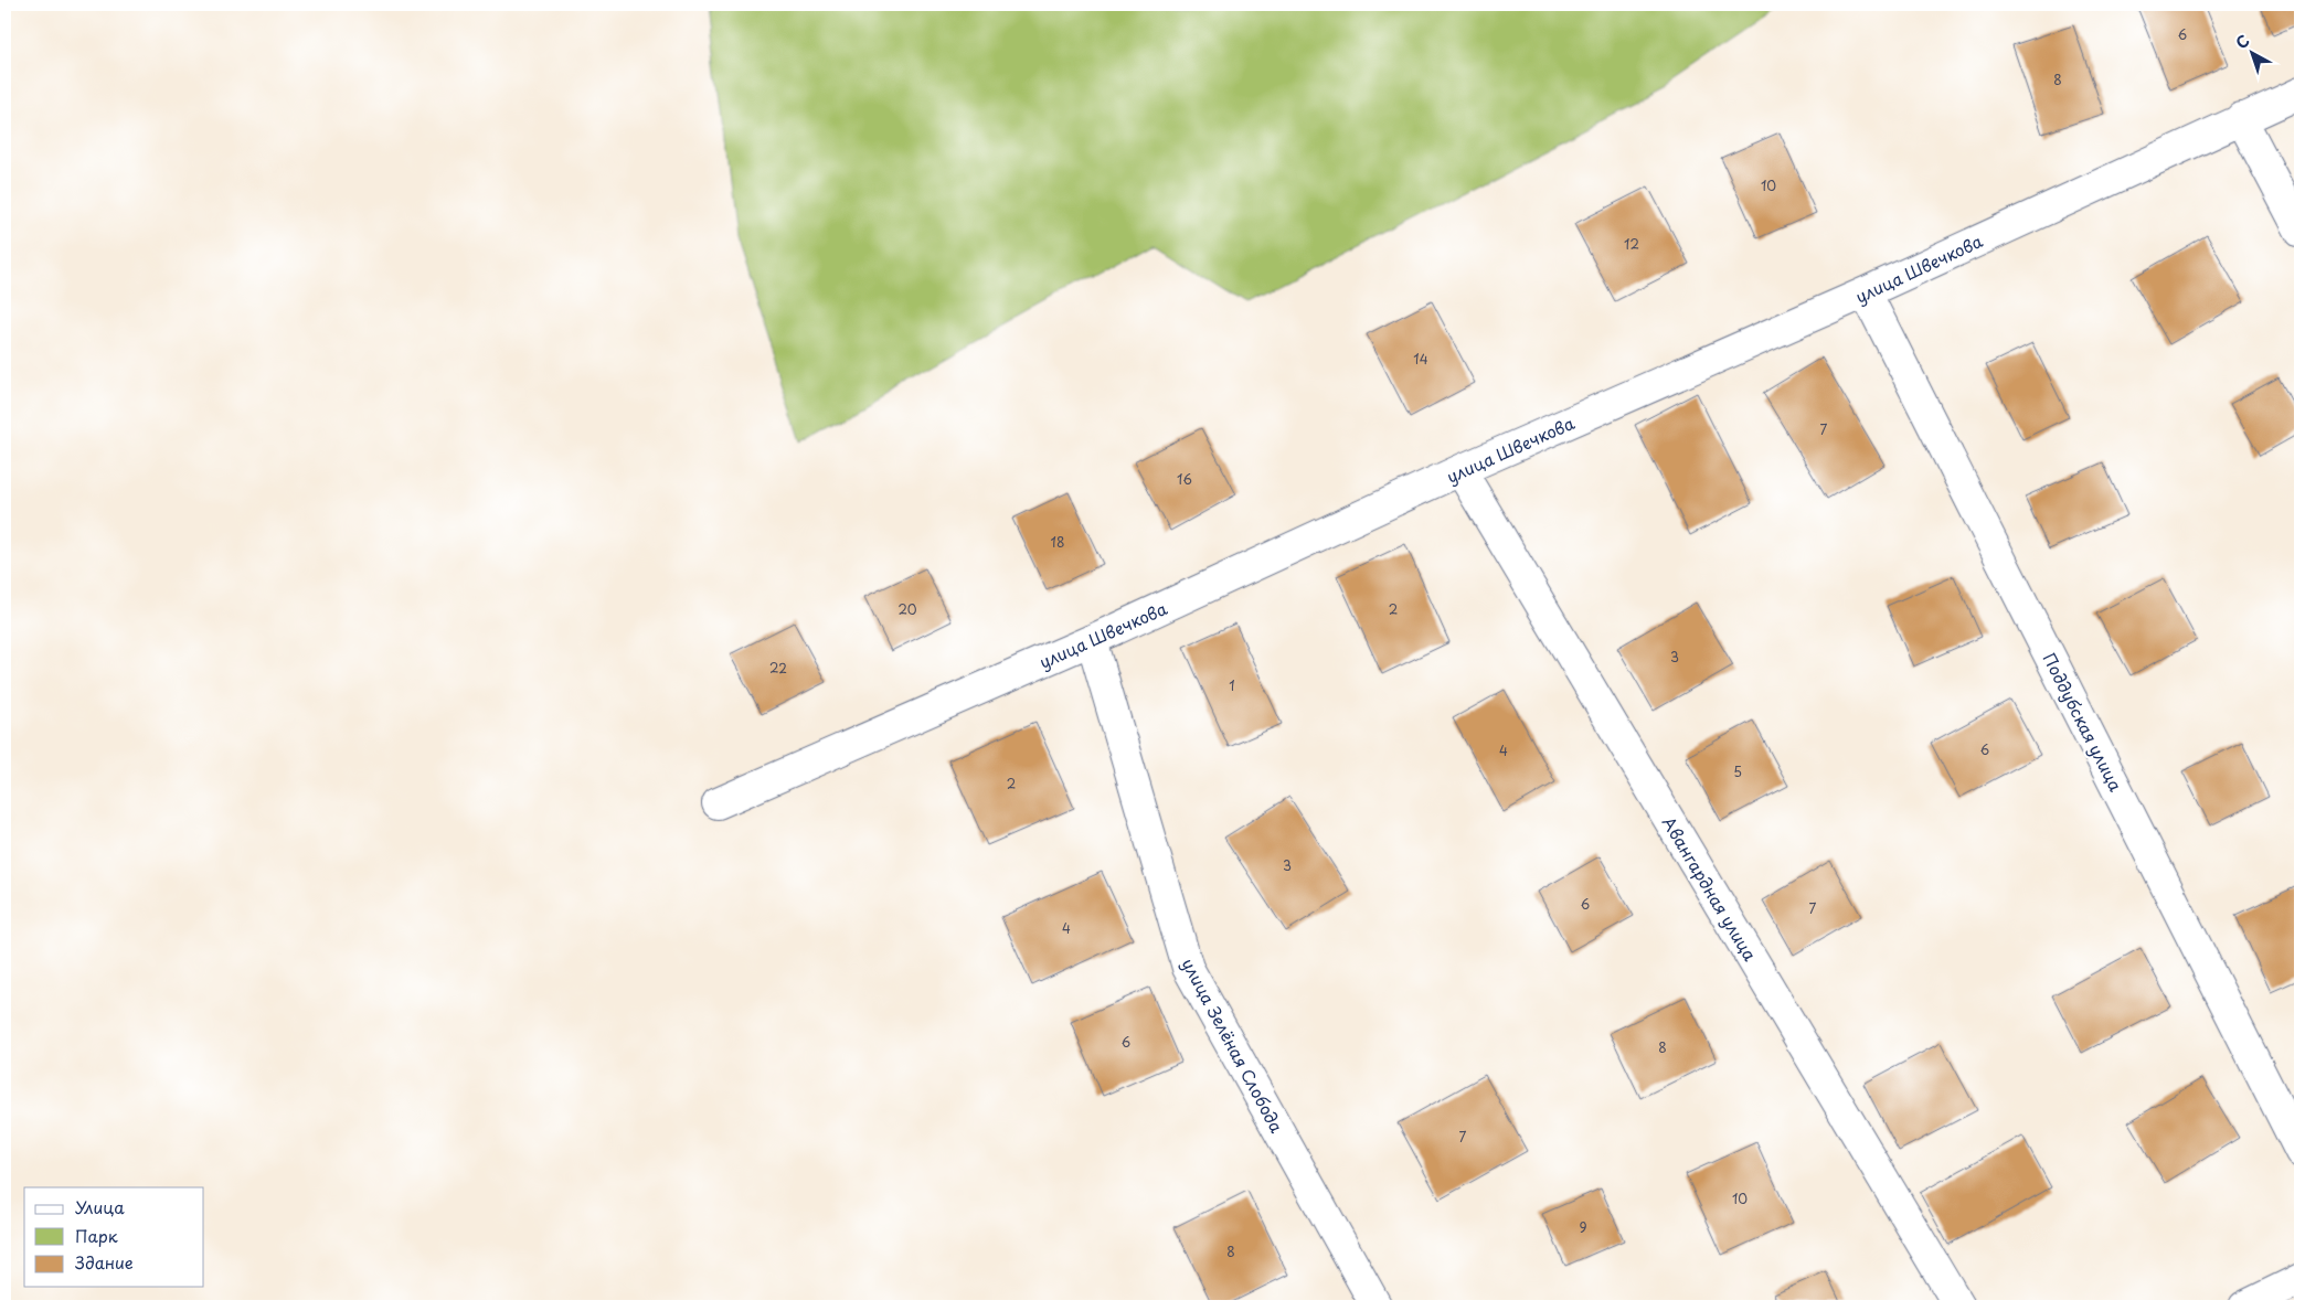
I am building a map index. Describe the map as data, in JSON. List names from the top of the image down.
{
  "streets": {
    "street": [
      "улица Швечкова",
      "Поддубская улица",
      "Авангардная улица",
      "улица Зелёная Слобода"
    ]
  },
  "crossings": [
    ["улица Швечкова", "Поддубская улица"],
    ["улица Швечкова", "Авангардная улица"],
    ["улица Швечкова", "улица Зелёная Слобода"]
  ],
  "house_numbers": [
    "6",
    "8",
    "10",
    "12",
    "14",
    "7",
    "16",
    "18",
    "20",
    "2",
    "3",
    "22",
    "1",
    "6",
    "4",
    "5",
    "2",
    "3",
    "6",
    "7",
    "4",
    "6",
    "8",
    "7",
    "10",
    "9",
    "8"
  ],
  "legend": ["Улица", "Парк", "Здание"],
  "north": "top left"
}
